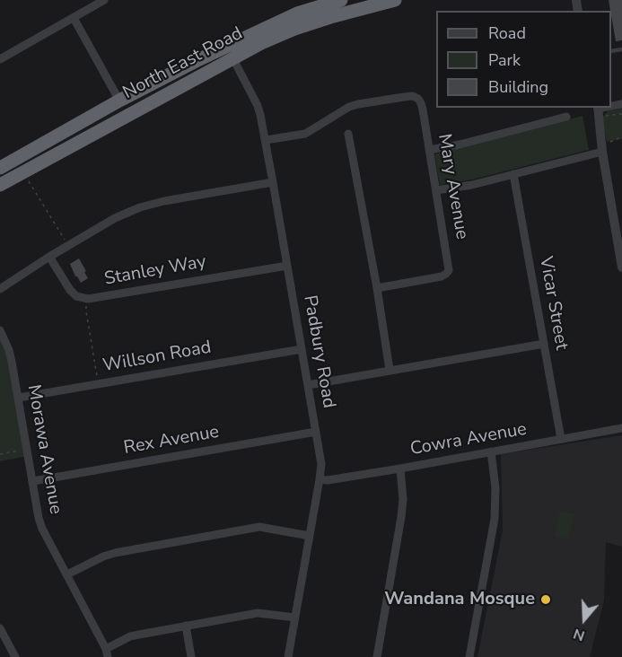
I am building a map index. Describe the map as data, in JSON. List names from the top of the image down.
{
  "streets": {
    "highway": ["North East Road"],
    "street": [
      "Mary Avenue",
      "Stanley Way",
      "Vicar Street",
      "Padbury Road",
      "Willson Road",
      "Cowra Avenue",
      "Rex Avenue",
      "Morawa Avenue"
    ]
  },
  "crossings": [
    ["North East Road", "Padbury Road"],
    ["Mary Avenue", "Padbury Road"],
    ["Stanley Way", "Padbury Road"],
    ["Vicar Street", "Cowra Avenue"],
    ["Padbury Road", "Willson Road"],
    ["Padbury Road", "Cowra Avenue"],
    ["Padbury Road", "Rex Avenue"],
    ["Willson Road", "Morawa Avenue"],
    ["Rex Avenue", "Morawa Avenue"]
  ],
  "places": ["Wandana Mosque"],
  "legend": ["Road", "Park", "Building"],
  "north": "bottom"
}
